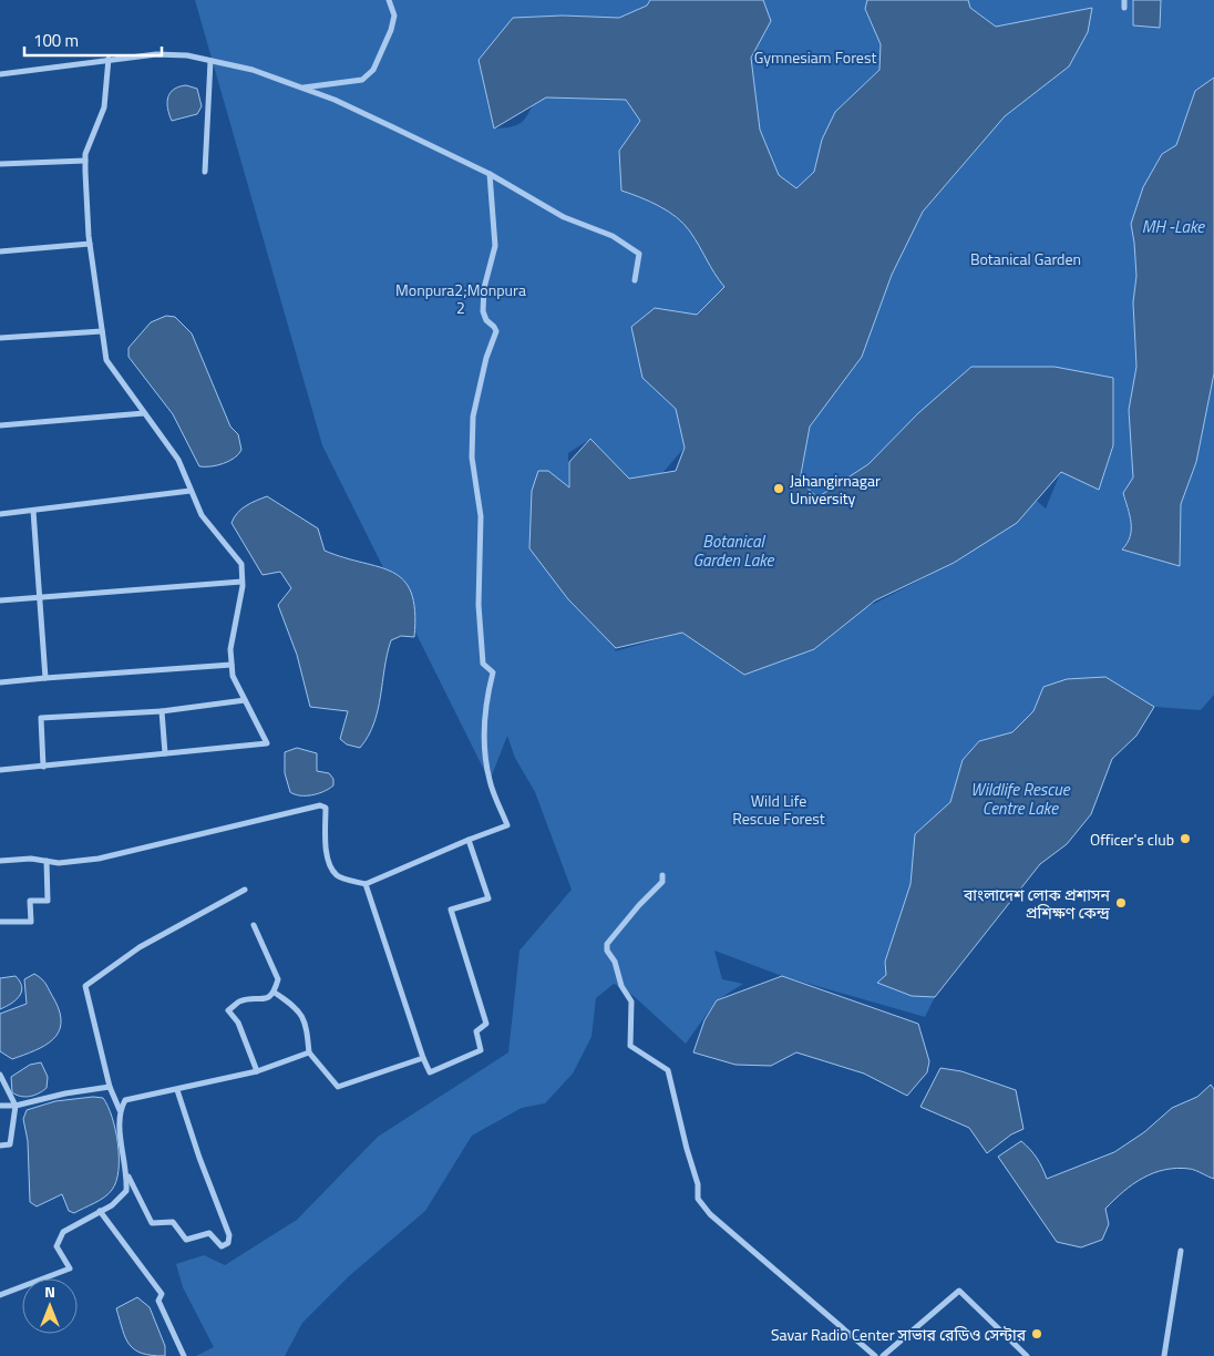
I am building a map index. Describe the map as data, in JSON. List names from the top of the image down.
{
  "water": ["MH -Lake", "Botanical Garden Lake", "Wildlife Rescue Centre Lake"],
  "parks": [
    "Gymnesiam Forest",
    "Botanical Garden",
    "Monpura2;Monpura 2",
    "Wild Life Rescue Forest"
  ],
  "places": [
    "Jahangirnagar University",
    "Officer's club",
    "বাংলাদেশ লোক প্রশাসন প্রশিক্ষণ কেন্দ্র",
    "Savar Radio Center সাভার রেডিও সেন্টার"
  ],
  "scale_bar": "100 m",
  "north": "top"
}
